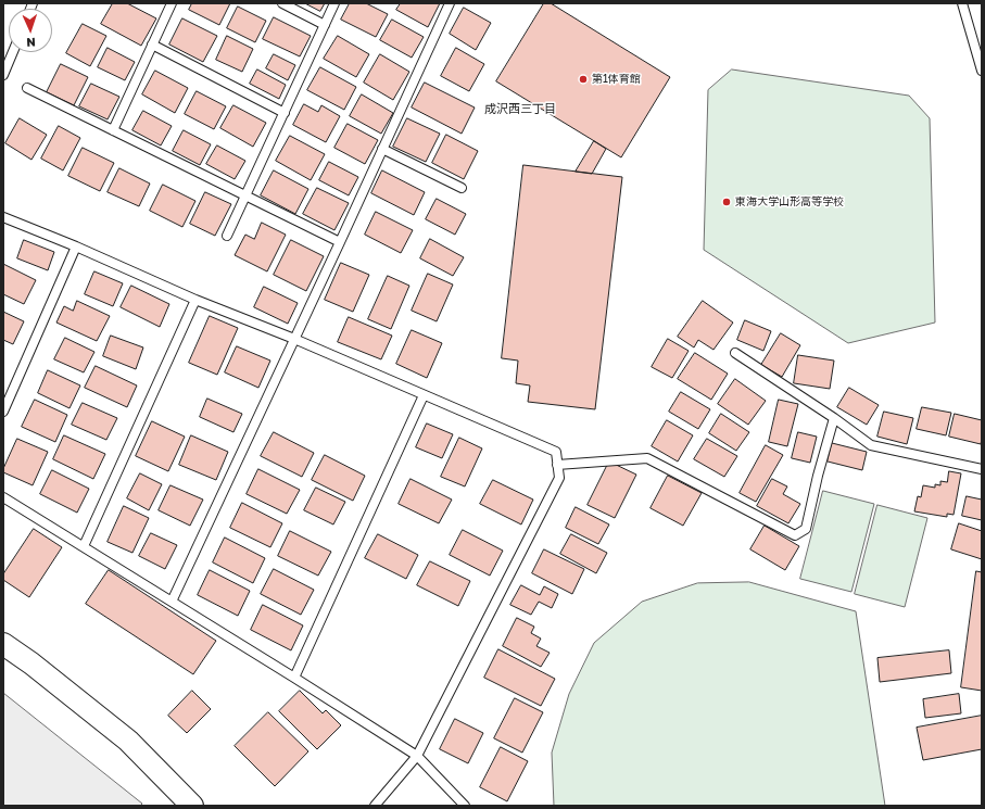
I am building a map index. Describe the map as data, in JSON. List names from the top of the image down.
{
  "districts": ["成沢西三丁目"],
  "places": ["第1体育館", "東海大学山形高等学校"],
  "north": "bottom"
}
